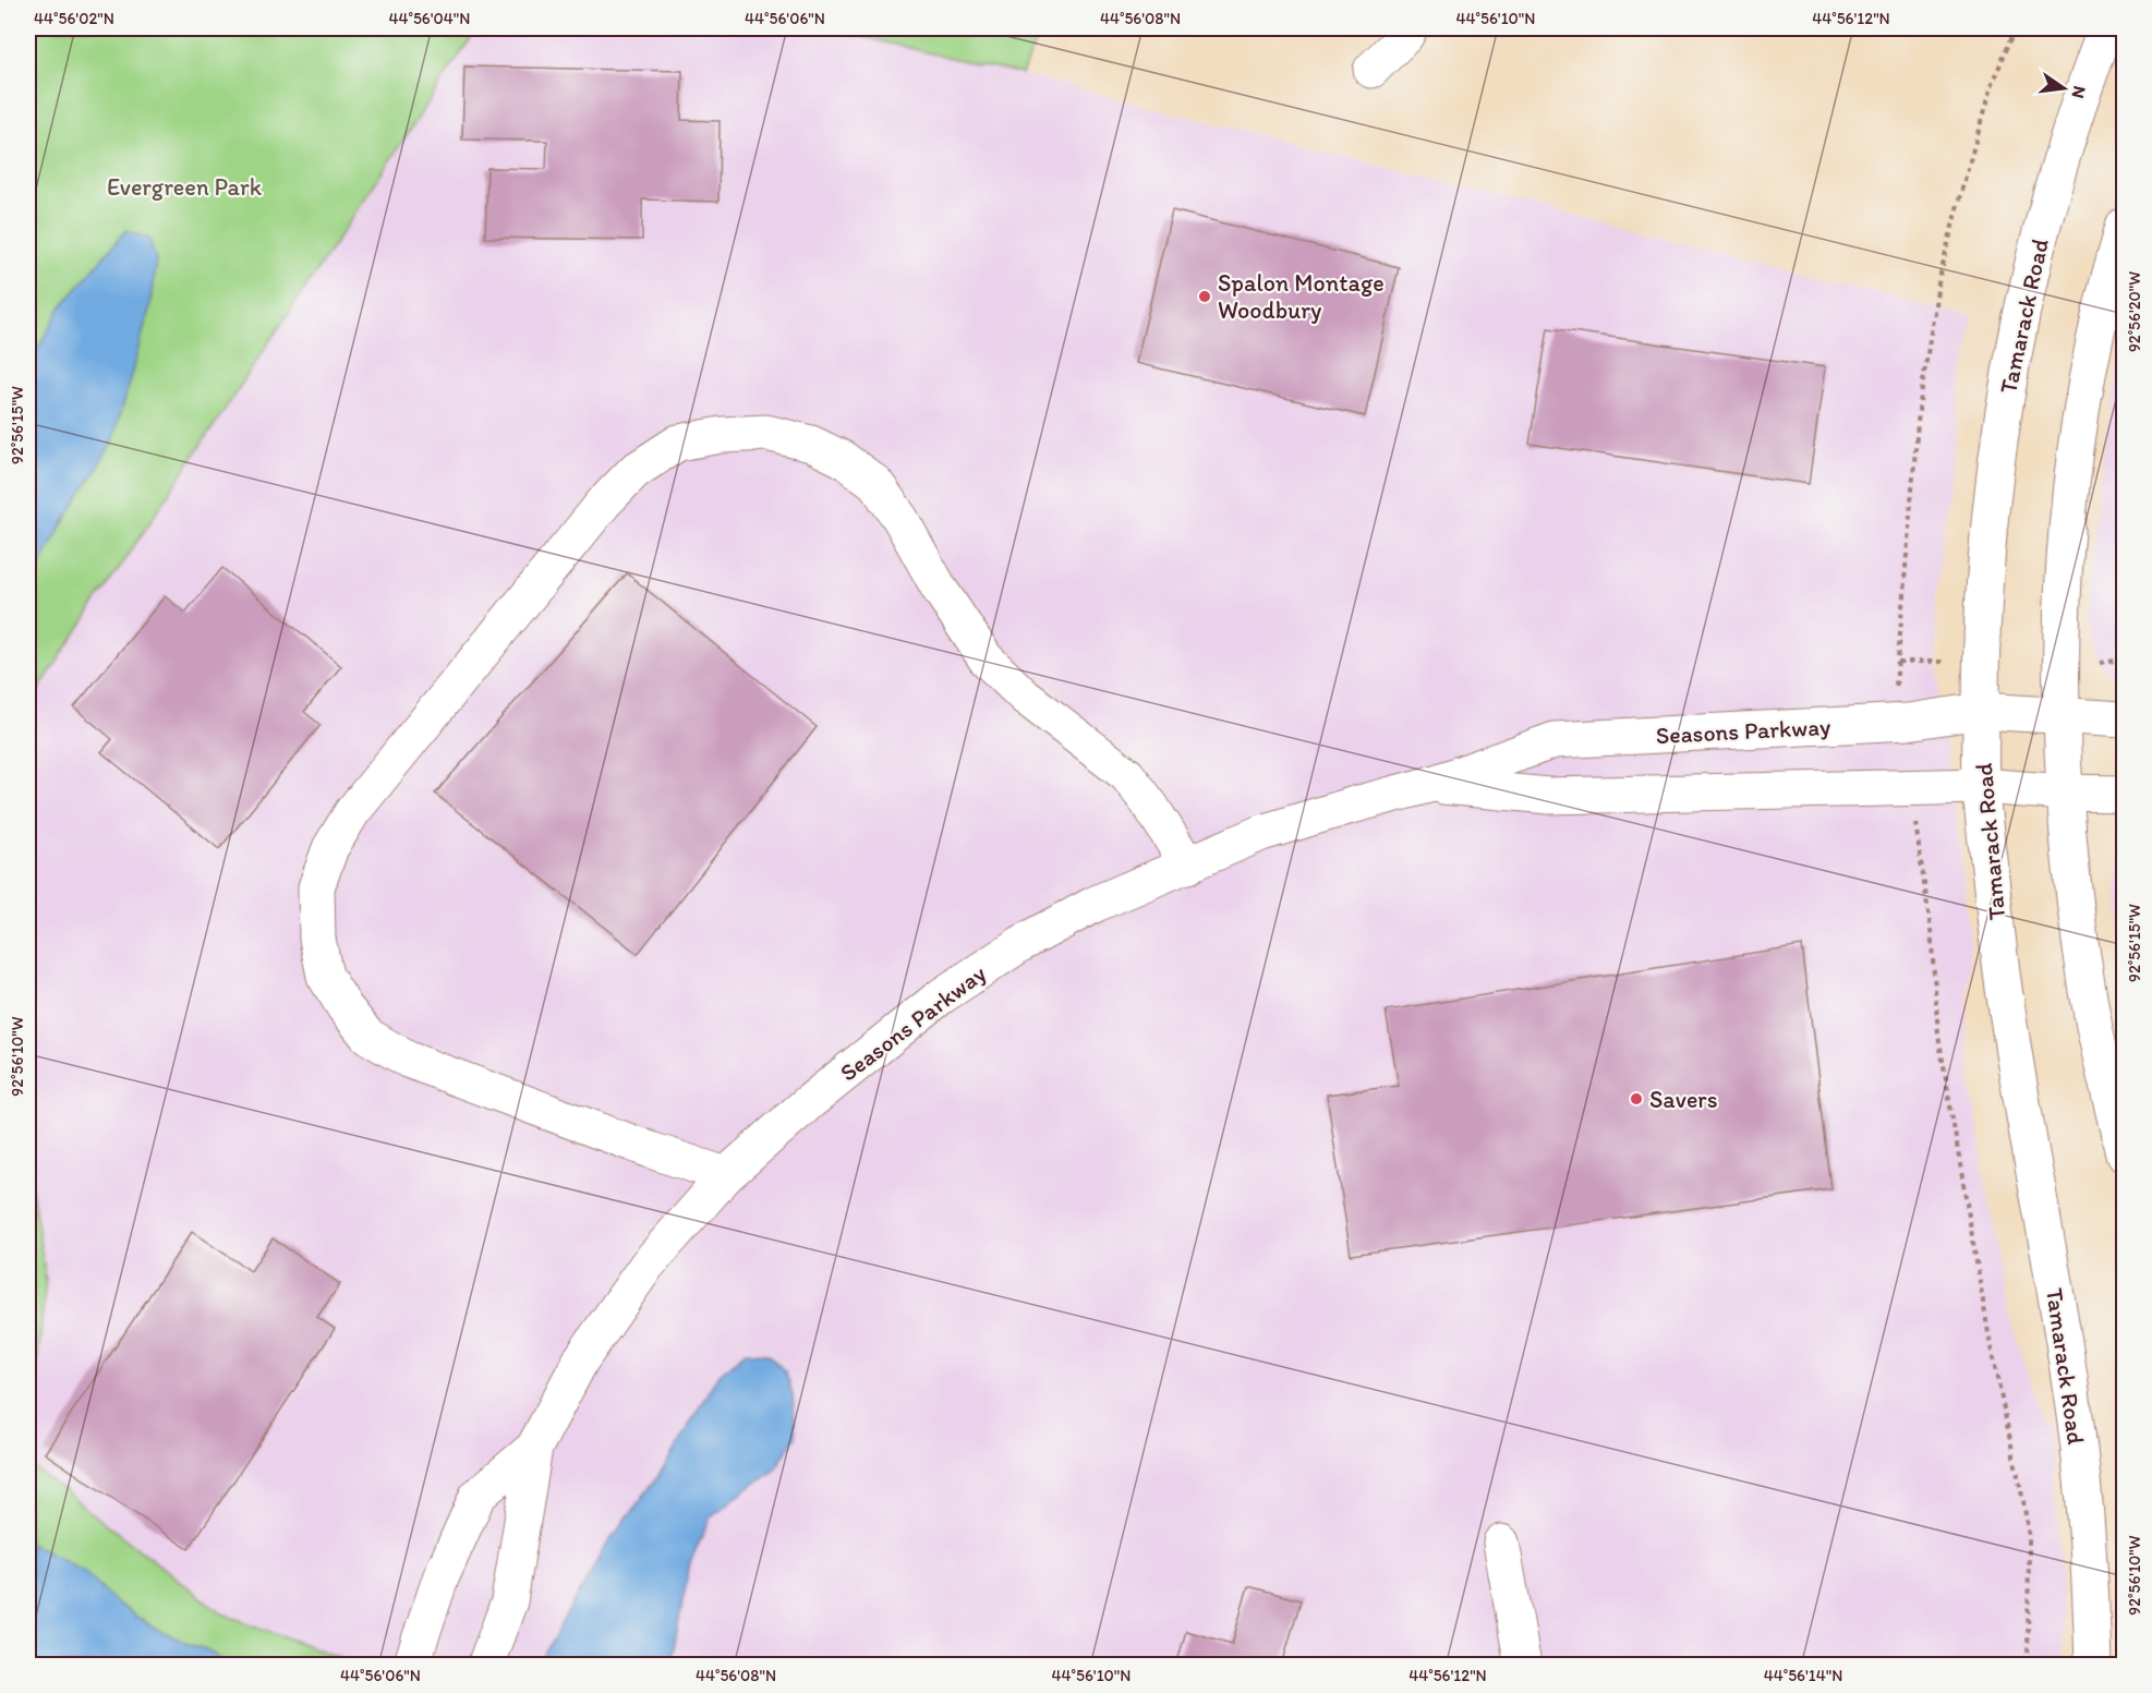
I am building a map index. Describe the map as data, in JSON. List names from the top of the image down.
{
  "streets": {
    "street": ["Tamarack Road", "Seasons Parkway"]
  },
  "crossings": [
    ["Tamarack Road", "Seasons Parkway"]
  ],
  "parks": ["Evergreen Park"],
  "places": ["Spalon Montage Woodbury", "Savers"],
  "north": "right",
  "coordinates": [
    "44°56'02\"N",
    "44°56'04\"N",
    "44°56'06\"N",
    "44°56'08\"N",
    "44°56'10\"N",
    "44°56'12\"N",
    "92°56'20\"W",
    "92°56'15\"W",
    "92°56'10\"W",
    "44°56'14\"N"
  ]
}
